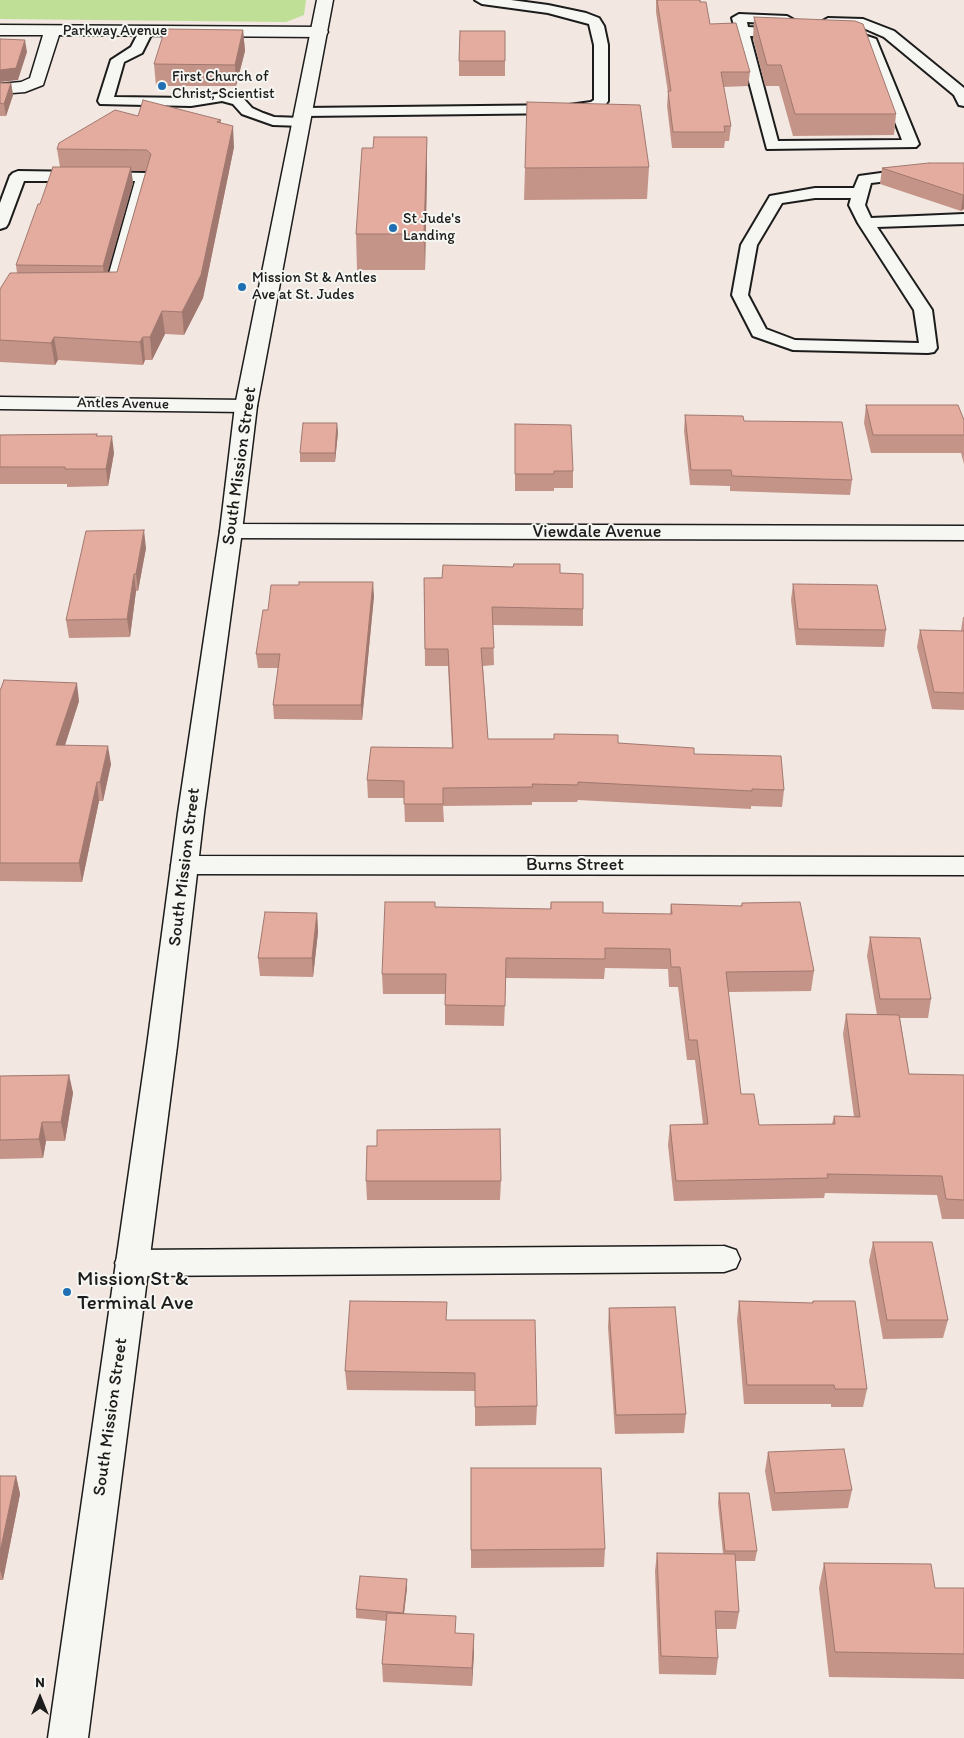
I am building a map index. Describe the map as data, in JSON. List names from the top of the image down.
{
  "streets": {
    "street": [
      "Parkway Avenue",
      "Antles Avenue",
      "South Mission Street",
      "Viewdale Avenue",
      "Burns Street"
    ]
  },
  "crossings": [
    ["Parkway Avenue", "South Mission Street"],
    ["Antles Avenue", "South Mission Street"],
    ["South Mission Street", "Viewdale Avenue"],
    ["South Mission Street", "Burns Street"]
  ],
  "places": [
    "First Church of Christ, Scientist",
    "St Jude's Landing",
    "Mission St & Antles Ave at St. Judes",
    "Mission St & Terminal Ave"
  ],
  "north": "top"
}
